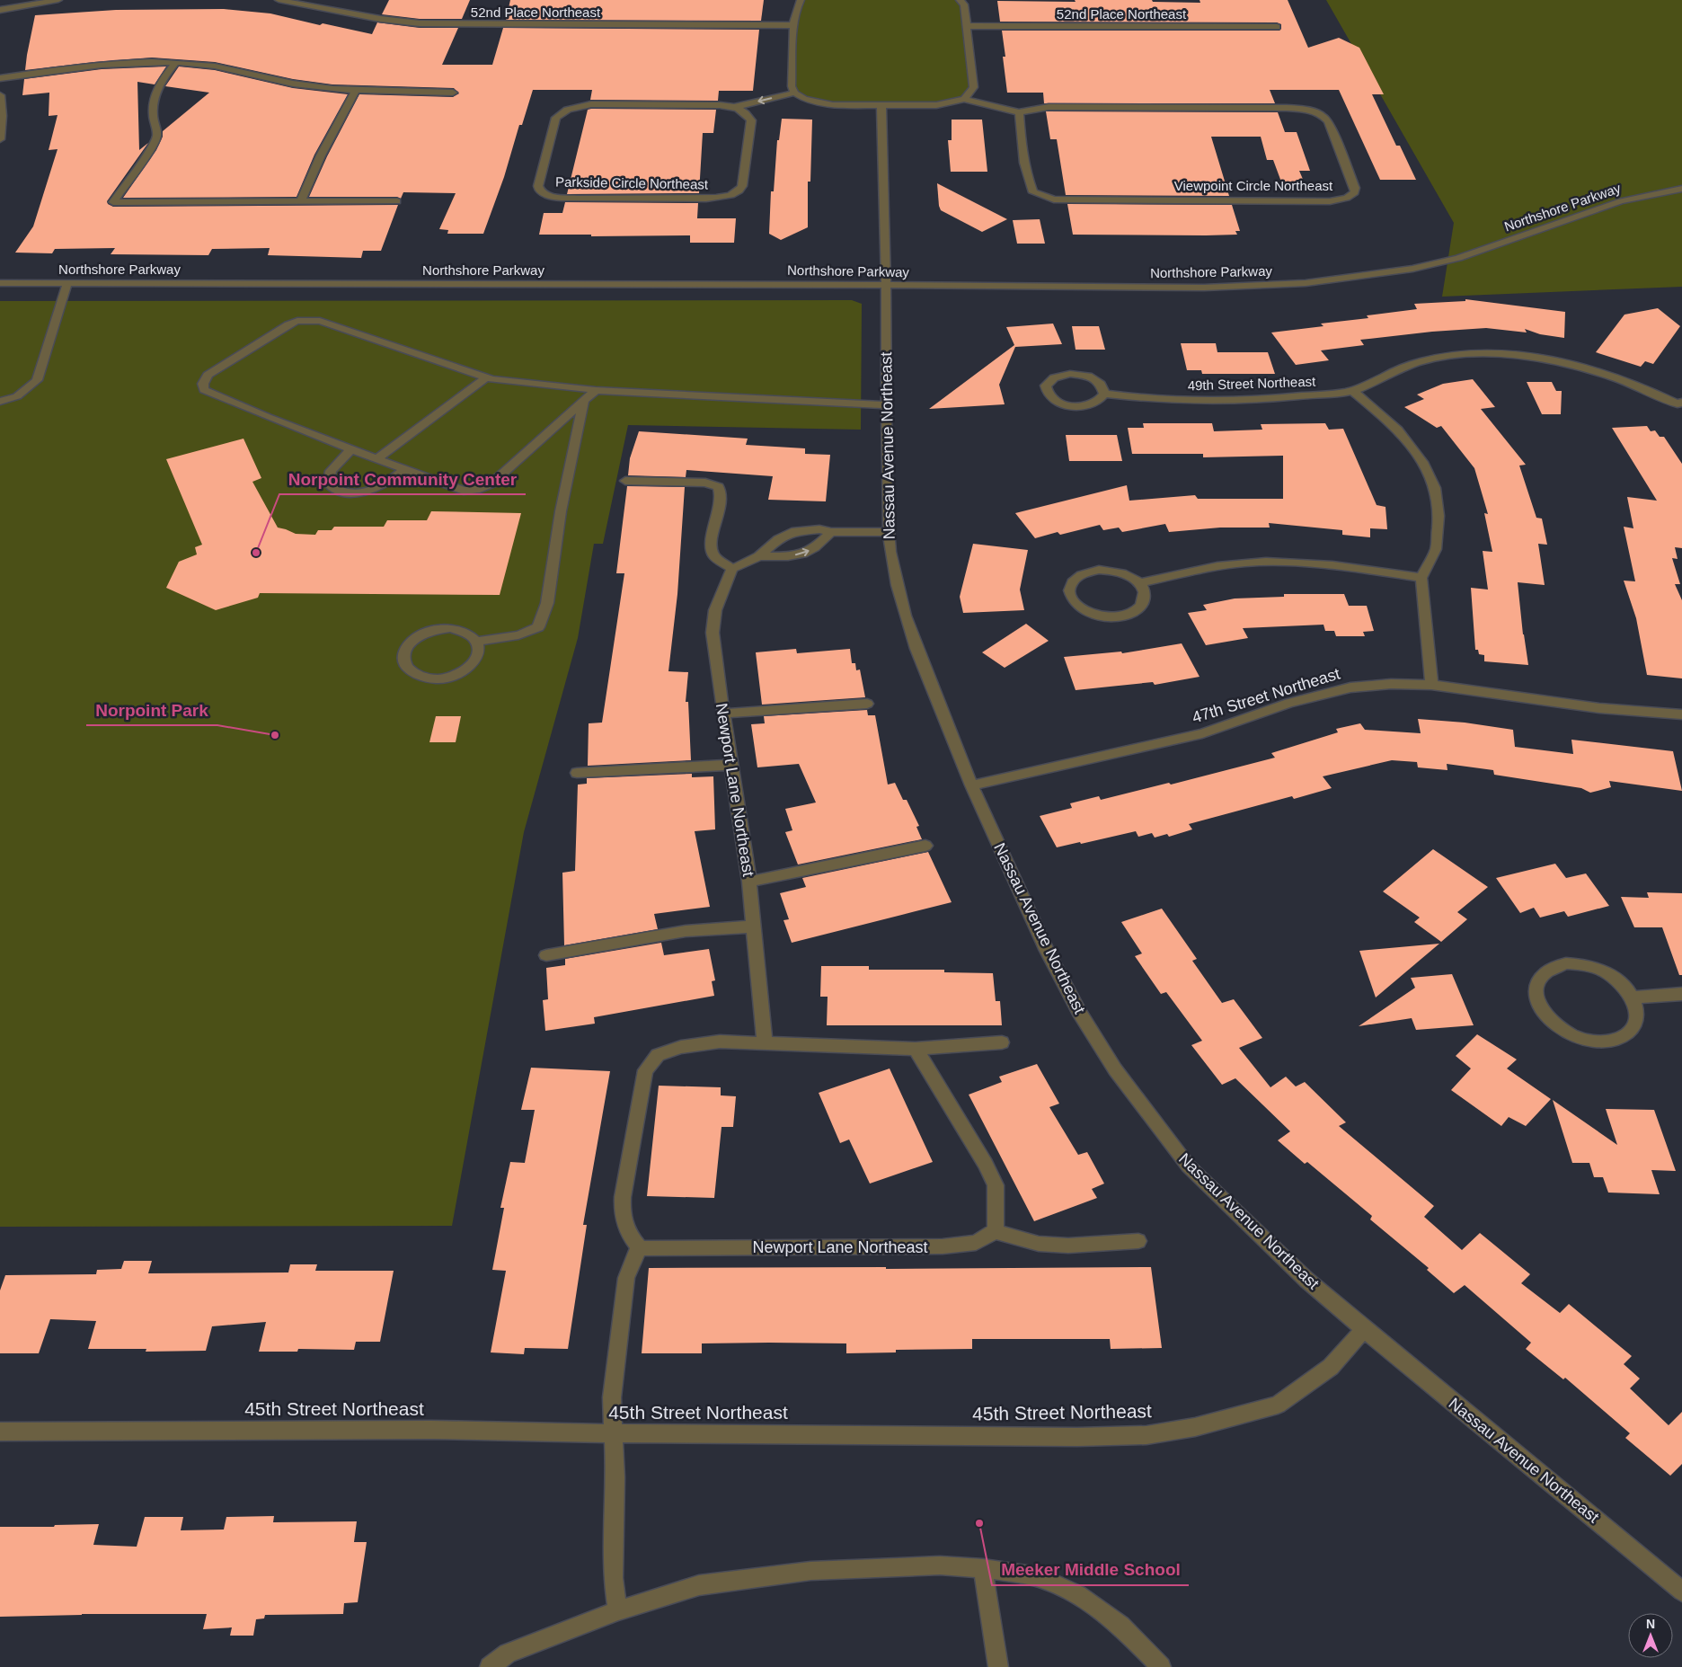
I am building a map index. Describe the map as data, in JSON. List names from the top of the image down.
{
  "streets": {
    "street": [
      "52nd Place Northeast",
      "Parkside Circle Northeast",
      "Viewpoint Circle Northeast",
      "Northshore Parkway",
      "49th Street Northeast",
      "Nassau Avenue Northeast",
      "47th Street Northeast",
      "Newport Lane Northeast",
      "45th Street Northeast"
    ]
  },
  "crossings": [
    ["Northshore Parkway", "Nassau Avenue Northeast"],
    ["Nassau Avenue Northeast", "47th Street Northeast"],
    ["Nassau Avenue Northeast", "45th Street Northeast"]
  ],
  "places": ["Norpoint Community Center", "Norpoint Park", "Meeker Middle School"],
  "north": "top"
}
